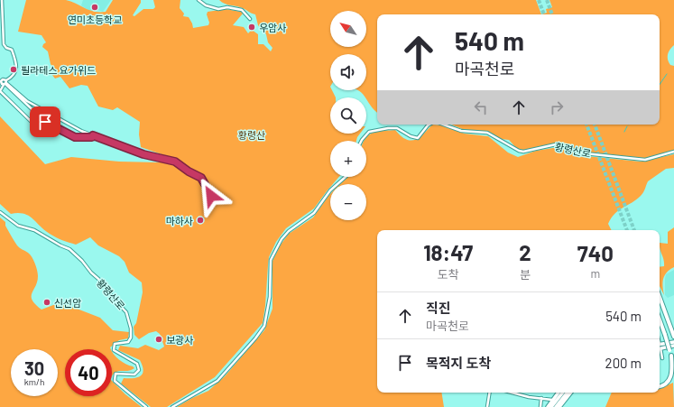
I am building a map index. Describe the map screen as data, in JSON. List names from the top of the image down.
{
  "streets": {
    "street": ["황령산로"]
  },
  "parks": ["황령산"],
  "places": [
    "연미초등학교",
    "우암사",
    "필라테스 요가위드",
    "마하사",
    "신선암",
    "보광사"
  ],
  "north": "top left",
  "page": {
    "map_buttons": ["+", "−"],
    "turn": ["540 m", "마곡천로"],
    "eta": [
      "18:47",
      "도착",
      "2",
      "분",
      "740",
      "m"
    ],
    "list": [
      {
        "name": "직진",
        "note": "마곡천로",
        "value": "540 m"
      },
      {
        "name": "목적지 도착",
        "value": "200 m"
      }
    ],
    "speed": "30 km/h",
    "limit": "40"
  }
}
